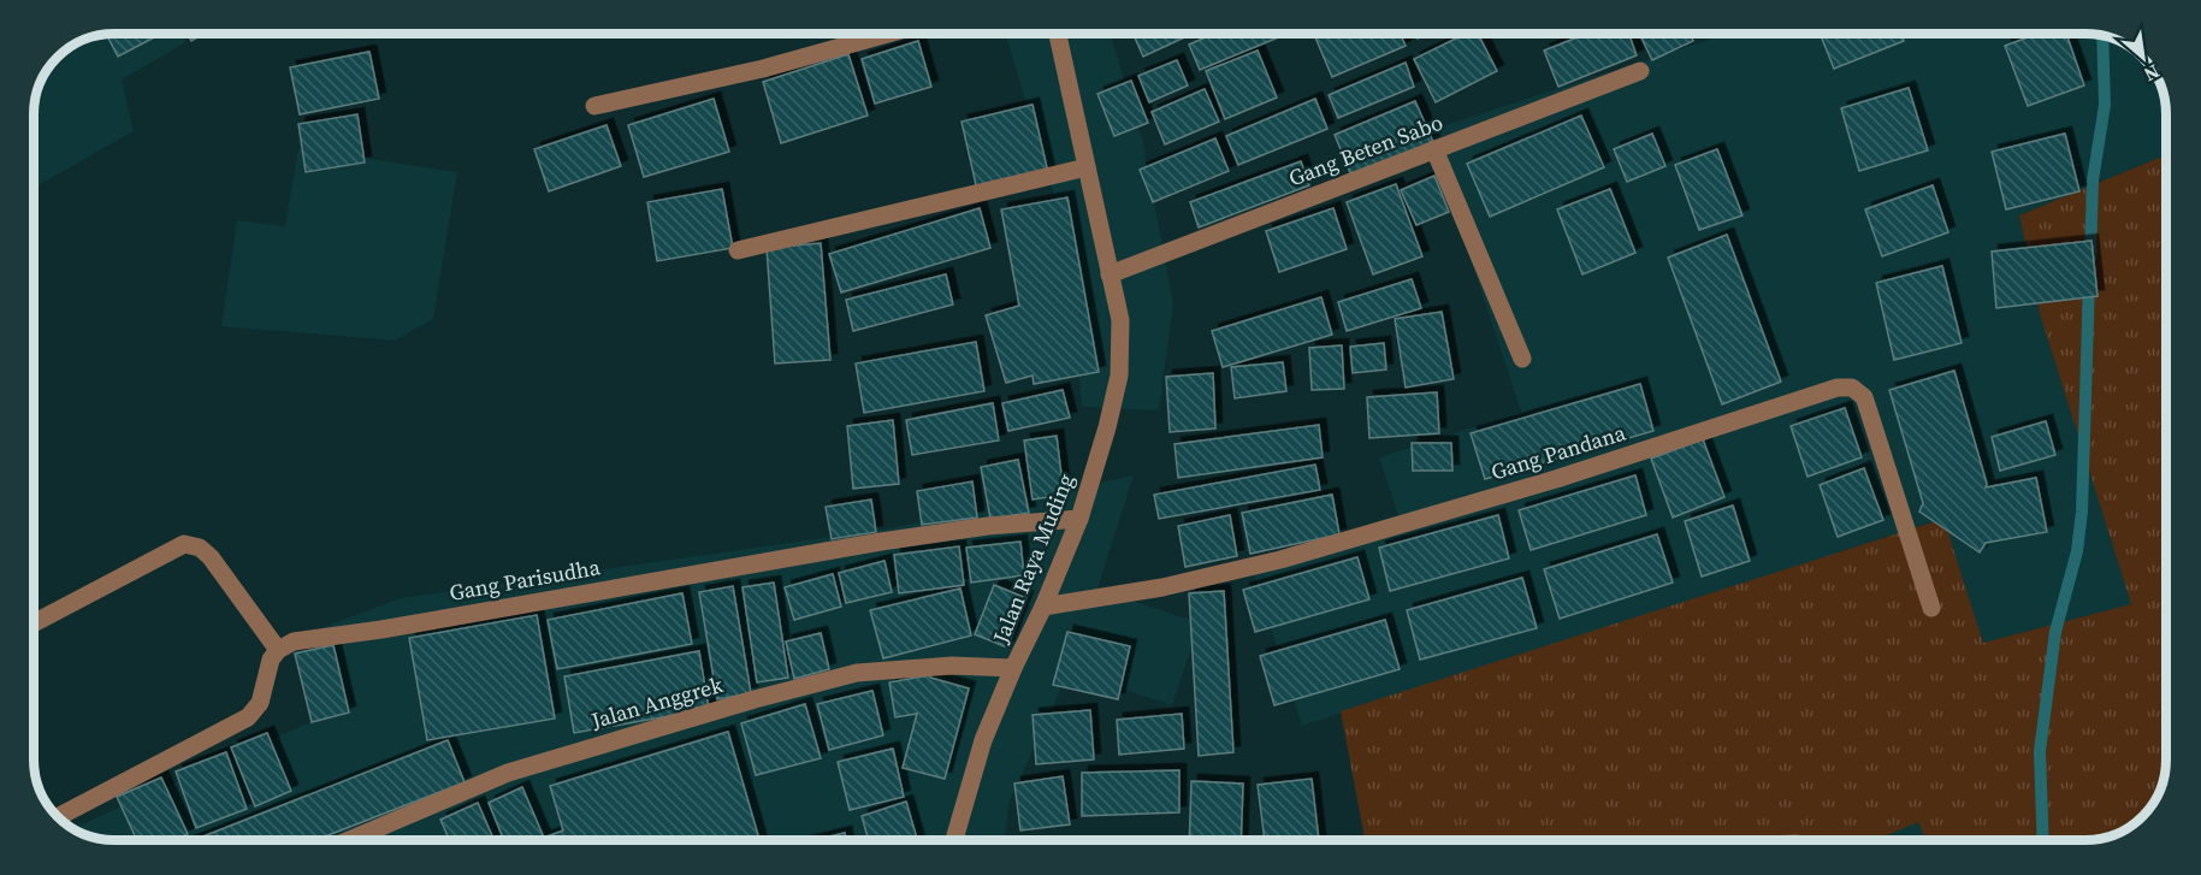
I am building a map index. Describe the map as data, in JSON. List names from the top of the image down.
{
  "streets": {
    "street": [
      "Gang Beten Sabo",
      "Gang Pandana",
      "Jalan Raya Muding",
      "Gang Parisudha",
      "Jalan Anggrek"
    ]
  },
  "crossings": [
    ["Gang Beten Sabo", "Jalan Raya Muding"],
    ["Gang Pandana", "Jalan Raya Muding"],
    ["Jalan Raya Muding", "Gang Parisudha"],
    ["Jalan Raya Muding", "Jalan Anggrek"]
  ],
  "north": "bottom right"
}
